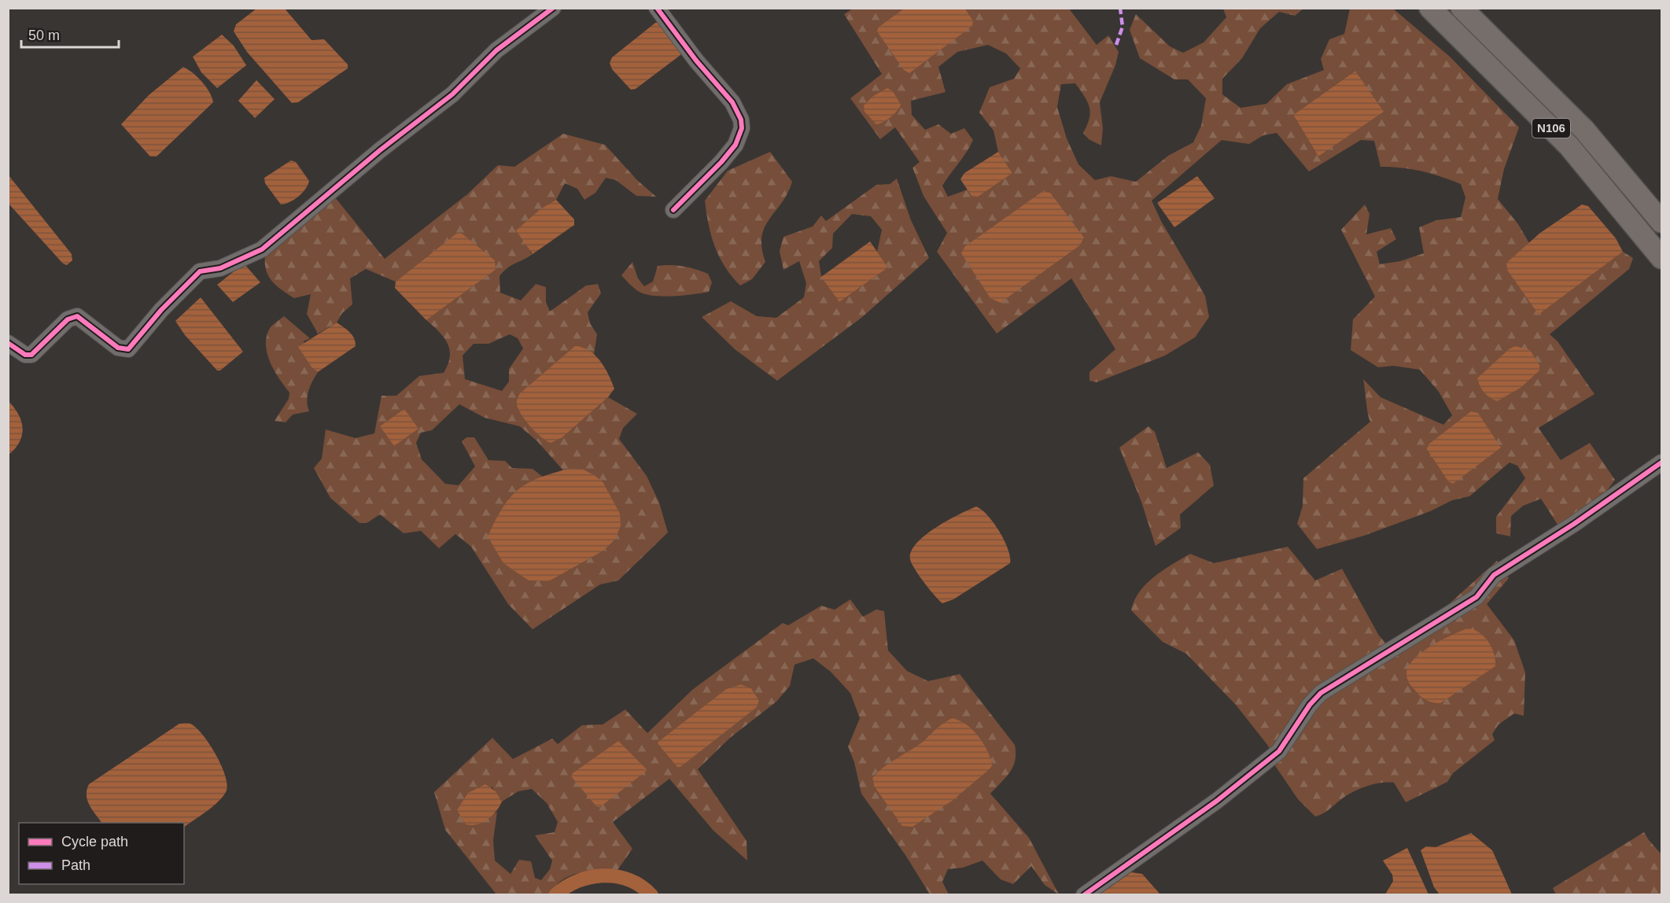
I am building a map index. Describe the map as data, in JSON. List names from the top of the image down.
{
  "streets": {
    "highway": ["N106"]
  },
  "legend": ["Cycle path", "Path"],
  "scale_bar": "50 m"
}
